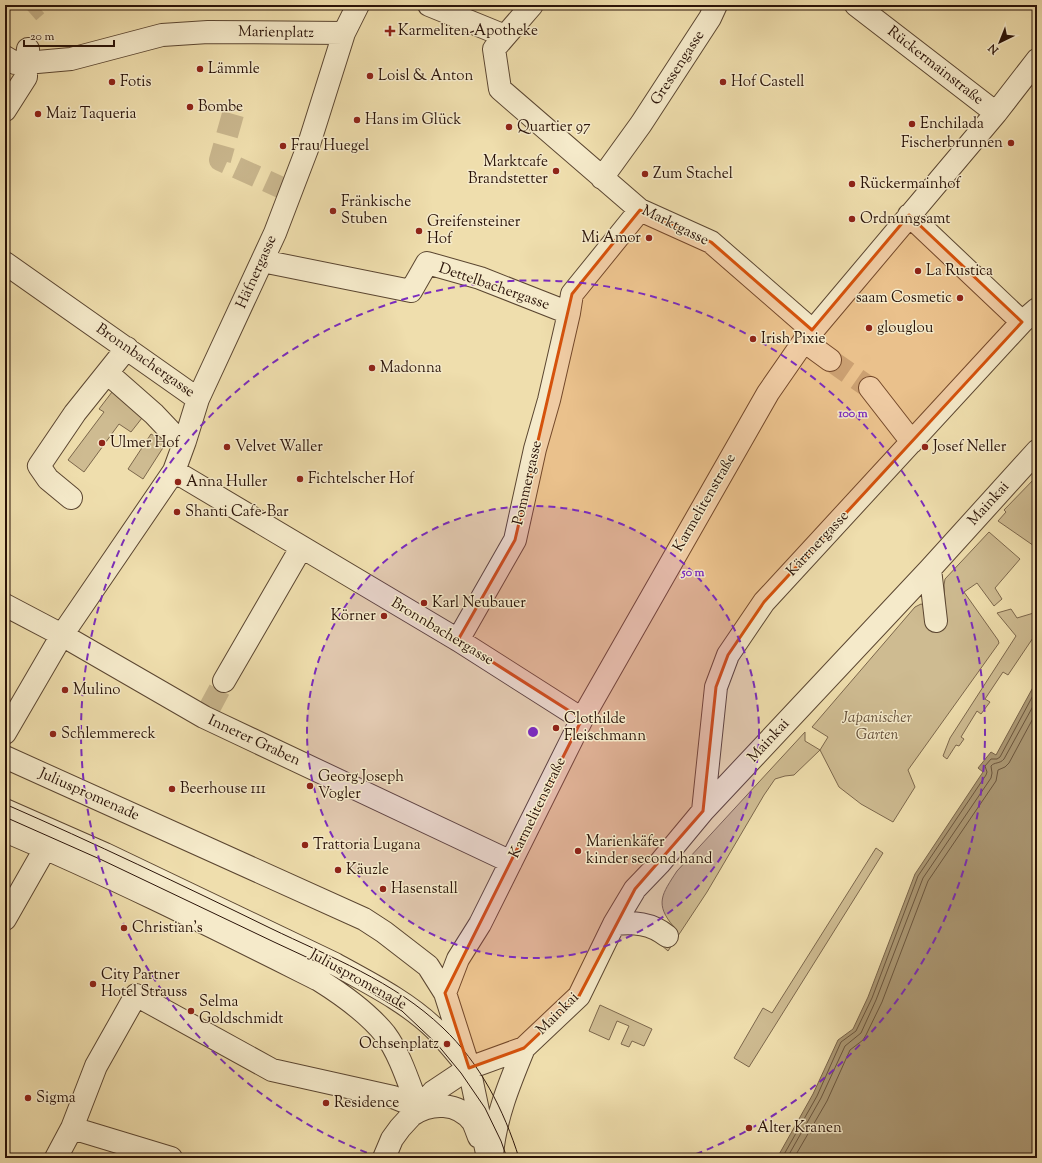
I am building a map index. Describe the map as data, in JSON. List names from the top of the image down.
{
  "streets": {
    "street": [
      "Marienplatz",
      "Rückermainstraße",
      "Gressengasse",
      "Marktgasse",
      "Häfnergasse",
      "Dettelbachergasse",
      "Bronnbachergasse",
      "Pommergasse",
      "Karmelitenstraße",
      "Mainkai",
      "Kärrnergasse",
      "Innerer Graben",
      "Juliuspromenade"
    ]
  },
  "crossings": [
    ["Marienplatz", "Häfnergasse"],
    ["Rückermainstraße", "Karmelitenstraße"],
    ["Gressengasse", "Marktgasse"],
    ["Marktgasse", "Dettelbachergasse"],
    ["Marktgasse", "Karmelitenstraße"],
    ["Häfnergasse", "Dettelbachergasse"],
    ["Häfnergasse", "Bronnbachergasse"],
    ["Dettelbachergasse", "Pommergasse"],
    ["Bronnbachergasse", "Pommergasse"],
    ["Bronnbachergasse", "Karmelitenstraße"],
    ["Karmelitenstraße", "Kärrnergasse"],
    ["Karmelitenstraße", "Innerer Graben"],
    ["Karmelitenstraße", "Juliuspromenade"],
    ["Mainkai", "Kärrnergasse"],
    ["Mainkai", "Juliuspromenade"]
  ],
  "parks": ["Japanischer Garten"],
  "places": {
    "health": ["Karmeliten-Apotheke"],
    "other": [
      "Lämmle",
      "Loisl & Anton",
      "Fotis",
      "Hof Castell",
      "Bombe",
      "Maiz Taqueria",
      "Hans im Glück",
      "Enchilada",
      "Quartier 97",
      "Fischerbrunnen",
      "Frau Huegel",
      "Marktcafe Brandstetter",
      "Zum Stachel",
      "Rückermainhof",
      "Fränkische Stuben",
      "Ordnungsamt",
      "Greifensteiner Hof",
      "Mi Amor",
      "La Rustica",
      "saam Cosmetic",
      "glouglou",
      "Irish Pixie",
      "Madonna",
      "Ulmer Hof",
      "Velvet Waller",
      "Josef Neller",
      "Fichtelscher Hof",
      "Anna Huller",
      "Shanti Cafe-Bar",
      "Karl Neubauer",
      "Körner",
      "Mulino",
      "Clothilde Fleischmann",
      "Schlemmereck",
      "Georg Joseph Vogler",
      "Beerhouse 111",
      "Trattoria Lugana",
      "Marienkäfer kinder second hand",
      "Käuzle",
      "Hasenstall",
      "Christian's",
      "City Partner Hotel Strauss",
      "Selma Goldschmidt",
      "Ochsenplatz",
      "Sigma",
      "Residence",
      "Alter Kranen"
    ]
  },
  "scale_bar": "20 m",
  "north": "bottom left",
  "rings": ["100 m", "50 m"]
}
